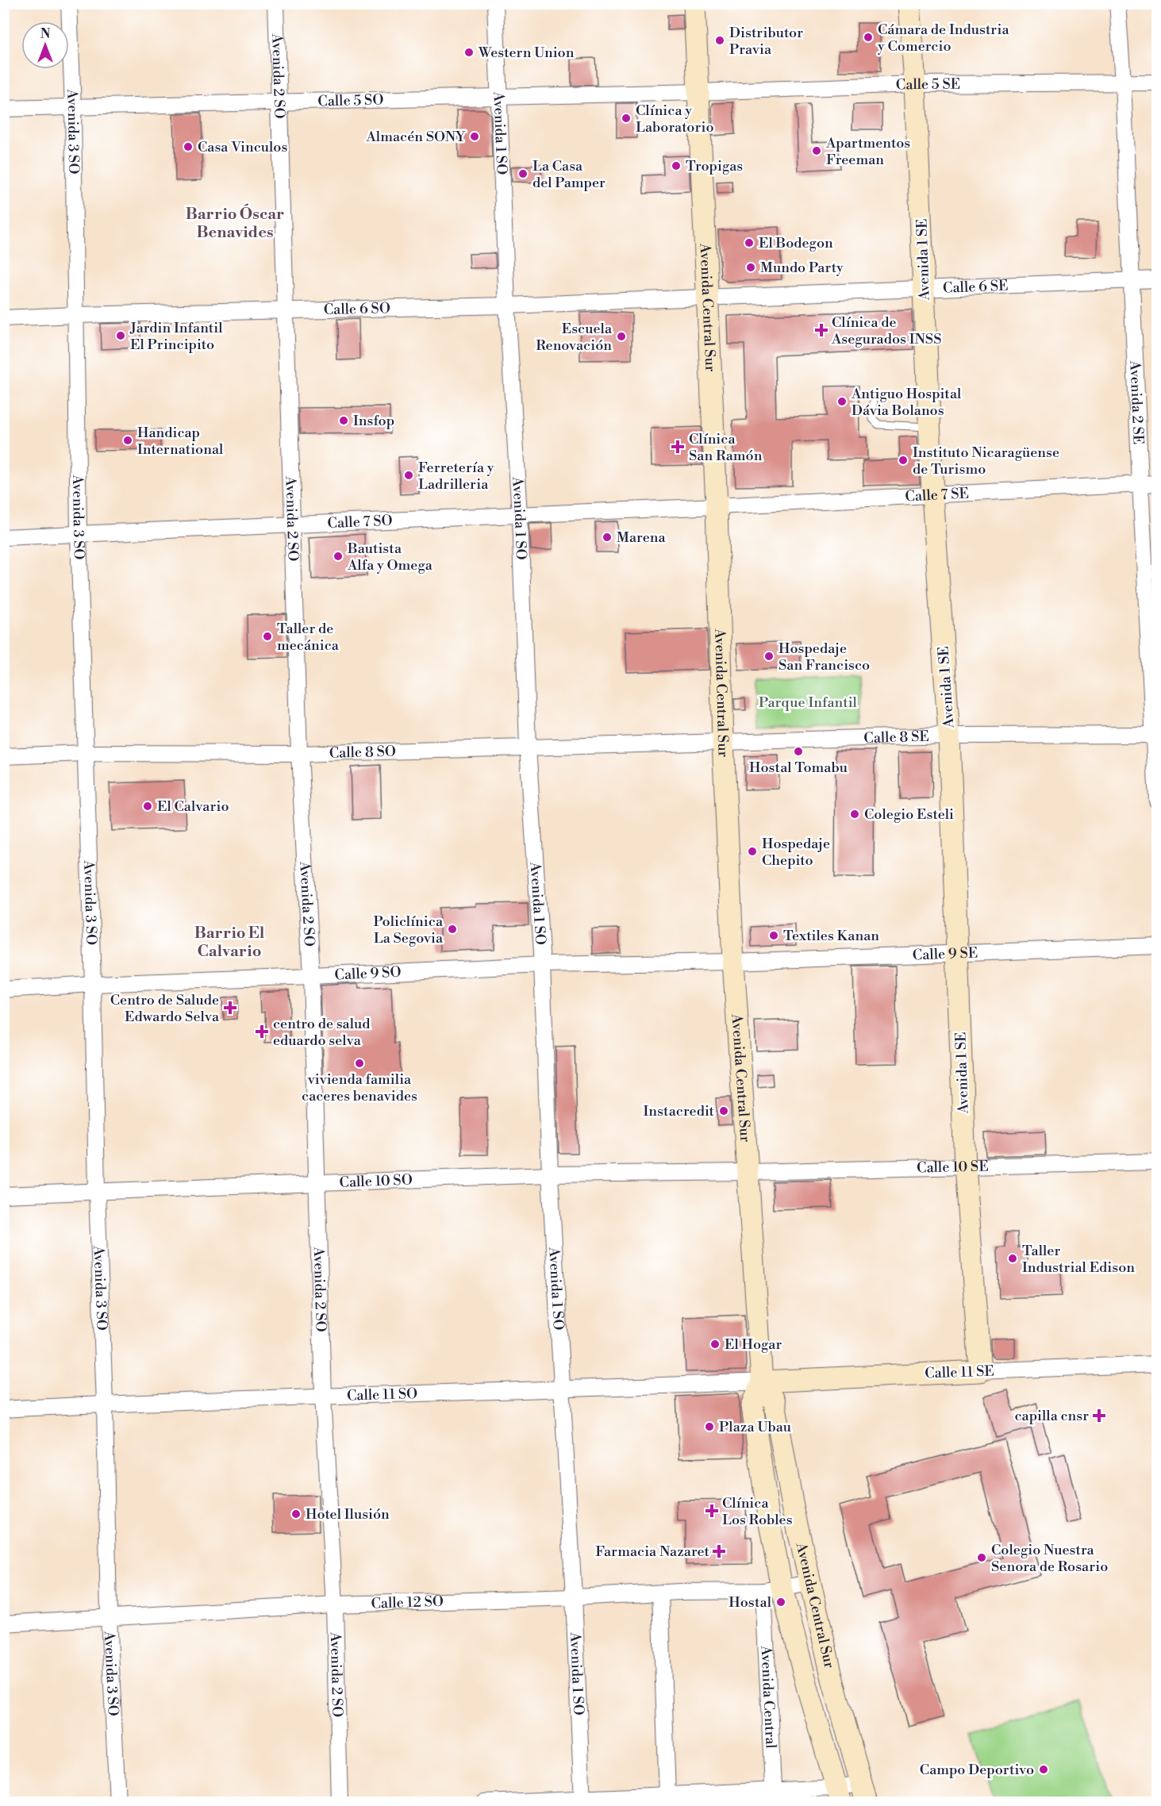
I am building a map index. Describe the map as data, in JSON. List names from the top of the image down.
{
  "streets": {
    "street": [
      "Avenida 2 SO",
      "Calle 5 SE",
      "Calle 5 SO",
      "Avenida 3 SO",
      "Avenida 1 SO",
      "Avenida 1 SE",
      "Calle 6 SE",
      "Avenida Central Sur",
      "Calle 6 SO",
      "Avenida 2 SE",
      "Calle 7 SE",
      "Calle 7 SO",
      "Calle 8 SE",
      "Calle 8 SO",
      "Calle 9 SE",
      "Calle 9 SO",
      "Calle 10 SE",
      "Calle 10 SO",
      "Calle 11 SE",
      "Calle 11 SO",
      "Calle 12 SO",
      "Avenida Central"
    ]
  },
  "crossings": [
    ["Avenida 2 SO", "Calle 5 SO"],
    ["Avenida 2 SO", "Calle 6 SO"],
    ["Avenida 2 SO", "Calle 7 SO"],
    ["Avenida 2 SO", "Calle 8 SO"],
    ["Avenida 2 SO", "Calle 9 SO"],
    ["Avenida 2 SO", "Calle 10 SO"],
    ["Avenida 2 SO", "Calle 11 SO"],
    ["Avenida 2 SO", "Calle 12 SO"],
    ["Calle 5 SE", "Calle 5 SO"],
    ["Calle 5 SE", "Avenida 1 SE"],
    ["Calle 5 SE", "Avenida Central Sur"],
    ["Calle 5 SE", "Avenida 2 SE"],
    ["Calle 5 SO", "Avenida 3 SO"],
    ["Calle 5 SO", "Avenida 1 SO"],
    ["Calle 5 SO", "Avenida Central Sur"],
    ["Avenida 3 SO", "Calle 6 SO"],
    ["Avenida 3 SO", "Calle 7 SO"],
    ["Avenida 3 SO", "Calle 8 SO"],
    ["Avenida 3 SO", "Calle 9 SO"],
    ["Avenida 3 SO", "Calle 10 SO"],
    ["Avenida 3 SO", "Calle 11 SO"],
    ["Avenida 3 SO", "Calle 12 SO"],
    ["Avenida 1 SO", "Calle 6 SO"],
    ["Avenida 1 SO", "Calle 7 SO"],
    ["Avenida 1 SO", "Calle 8 SO"],
    ["Avenida 1 SO", "Calle 9 SO"],
    ["Avenida 1 SO", "Calle 10 SO"],
    ["Avenida 1 SO", "Calle 11 SO"],
    ["Avenida 1 SO", "Calle 12 SO"],
    ["Avenida 1 SE", "Calle 6 SE"],
    ["Avenida 1 SE", "Calle 7 SE"],
    ["Avenida 1 SE", "Calle 8 SE"],
    ["Avenida 1 SE", "Calle 9 SE"],
    ["Avenida 1 SE", "Calle 10 SE"],
    ["Avenida 1 SE", "Calle 11 SE"],
    ["Calle 6 SE", "Avenida Central Sur"],
    ["Calle 6 SE", "Calle 6 SO"],
    ["Calle 6 SE", "Avenida 2 SE"],
    ["Avenida Central Sur", "Calle 6 SO"],
    ["Avenida Central Sur", "Calle 7 SE"],
    ["Avenida Central Sur", "Calle 7 SO"],
    ["Avenida Central Sur", "Calle 8 SE"],
    ["Avenida Central Sur", "Calle 8 SO"],
    ["Avenida Central Sur", "Calle 9 SE"],
    ["Avenida Central Sur", "Calle 9 SO"],
    ["Avenida Central Sur", "Calle 10 SE"],
    ["Avenida Central Sur", "Calle 10 SO"],
    ["Avenida Central Sur", "Calle 11 SE"],
    ["Avenida Central Sur", "Calle 11 SO"],
    ["Avenida Central Sur", "Calle 12 SO"],
    ["Avenida Central Sur", "Avenida Central"],
    ["Avenida 2 SE", "Calle 7 SE"],
    ["Avenida 2 SE", "Calle 8 SE"],
    ["Calle 7 SE", "Calle 7 SO"],
    ["Calle 8 SE", "Calle 8 SO"],
    ["Calle 9 SE", "Calle 9 SO"],
    ["Calle 10 SE", "Calle 10 SO"],
    ["Calle 11 SE", "Calle 11 SO"],
    ["Calle 12 SO", "Avenida Central"]
  ],
  "districts": ["Barrio Óscar Benavides", "Barrio El Calvario"],
  "parks": ["Parque Infantil"],
  "places": {
    "other": [
      "Cámara de Industria y Comercio",
      "Distributor Pravia",
      "Western Union",
      "Clínica y Laboratorio",
      "Almacén SONY",
      "Casa Vinculos",
      "Apartmentos Freeman",
      "Tropigas",
      "La Casa del Pamper",
      "El Bodegon",
      "Mundo Party",
      "Jardin Infantil El Principito",
      "Escuela Renovación",
      "Antiguo Hospital Dávia Bolanos",
      "Insfop",
      "Handicap International",
      "Instituto Nicaragüense de Turismo",
      "Ferretería y Ladrilleria",
      "Marena",
      "Bautista Alfa y Omega",
      "Taller de mecánica",
      "Hospedaje San Francisco",
      "Hostal Tomabu",
      "El Calvario",
      "Colegio Esteli",
      "Hospedaje Chepito",
      "Policlínica La Segovia",
      "Textiles Kanan",
      "vivienda familia caceres benavides",
      "Instacredit",
      "Taller Industrial Edison",
      "El Hogar",
      "Plaza Ubau",
      "Hotel Ilusión",
      "Colegio Nuestra Senora de Rosario",
      "Hostal",
      "Campo Deportivo"
    ],
    "health": [
      "Clínica de Asegurados INSS",
      "Clínica San Ramón",
      "Centro de Salude Edwardo Selva",
      "centro de salud eduardo selva",
      "capilla cnsr",
      "Clínica Los Robles",
      "Farmacia Nazaret"
    ]
  },
  "north": "top"
}
